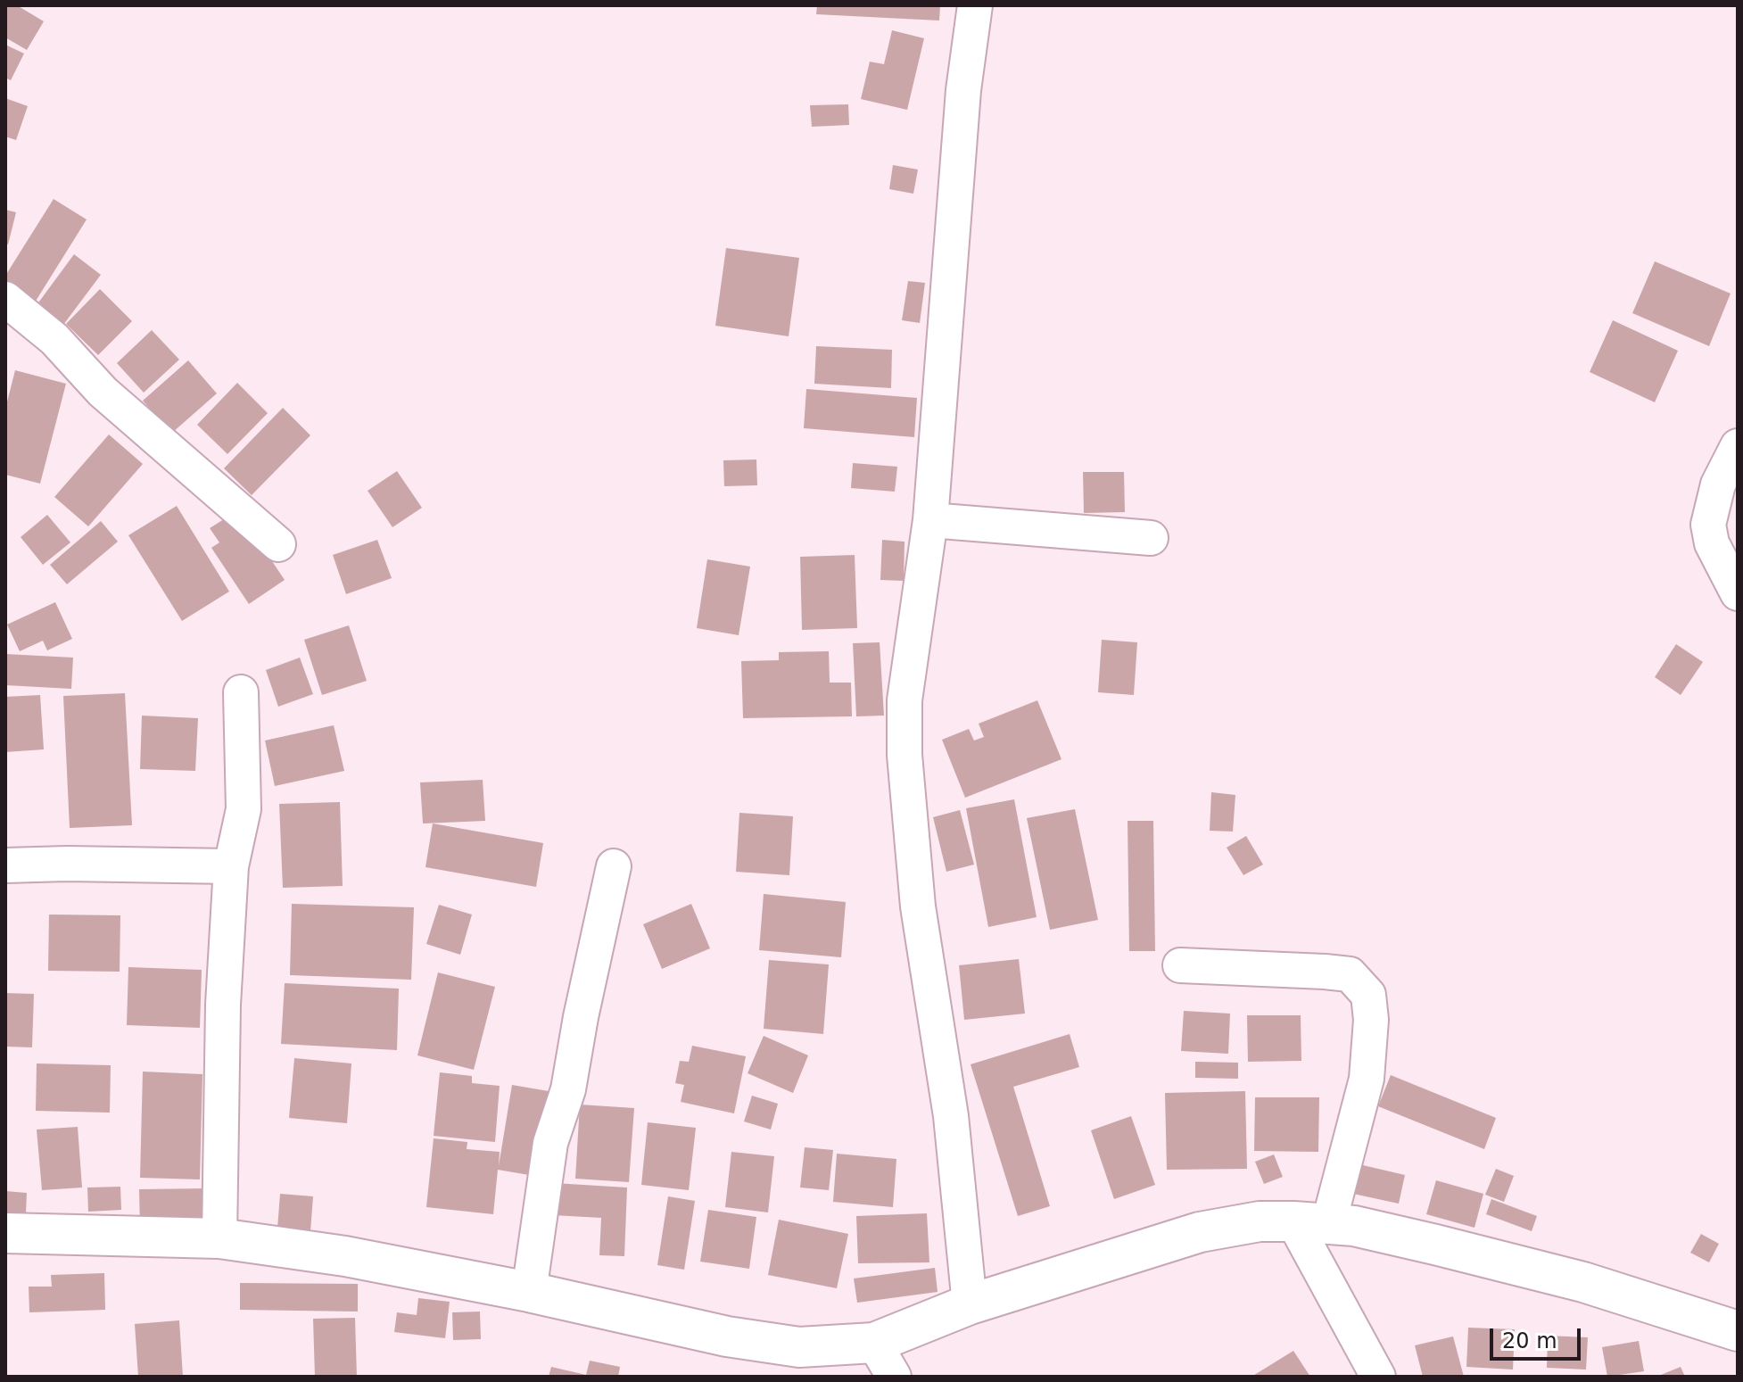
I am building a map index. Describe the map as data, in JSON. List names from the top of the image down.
{
  "scale_bar": "20 m"
}
